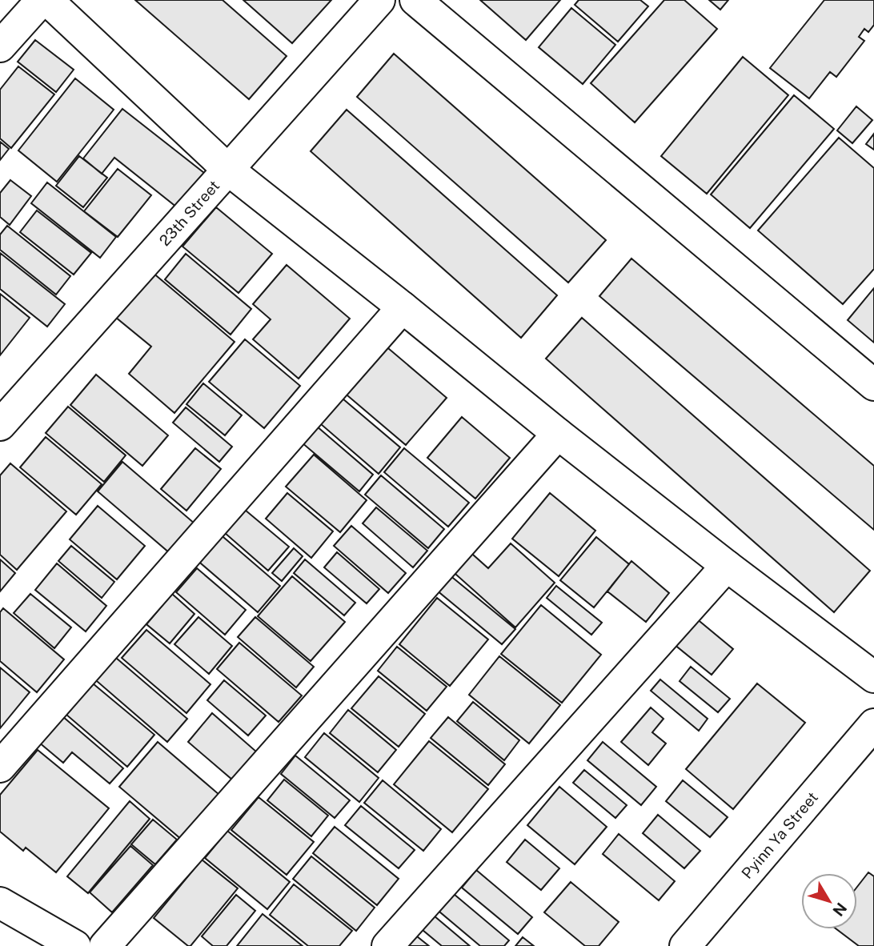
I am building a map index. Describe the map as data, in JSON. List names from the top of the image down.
{
  "streets": {
    "street": ["23th Street", "Pyinn Ya Street"]
  },
  "north": "bottom right"
}
